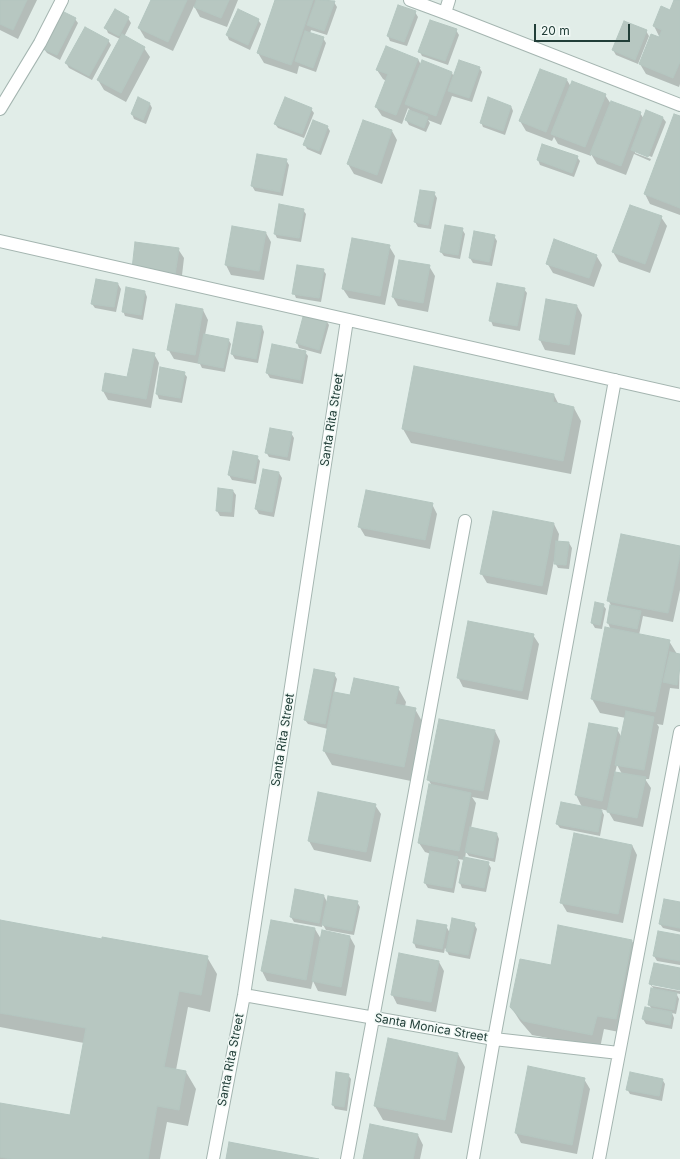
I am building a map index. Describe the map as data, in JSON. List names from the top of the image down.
{
  "streets": {
    "street": ["Santa Rita Street", "Santa Monica Street"]
  },
  "crossings": [
    ["Santa Rita Street", "Santa Monica Street"]
  ],
  "scale_bar": "20 m"
}
